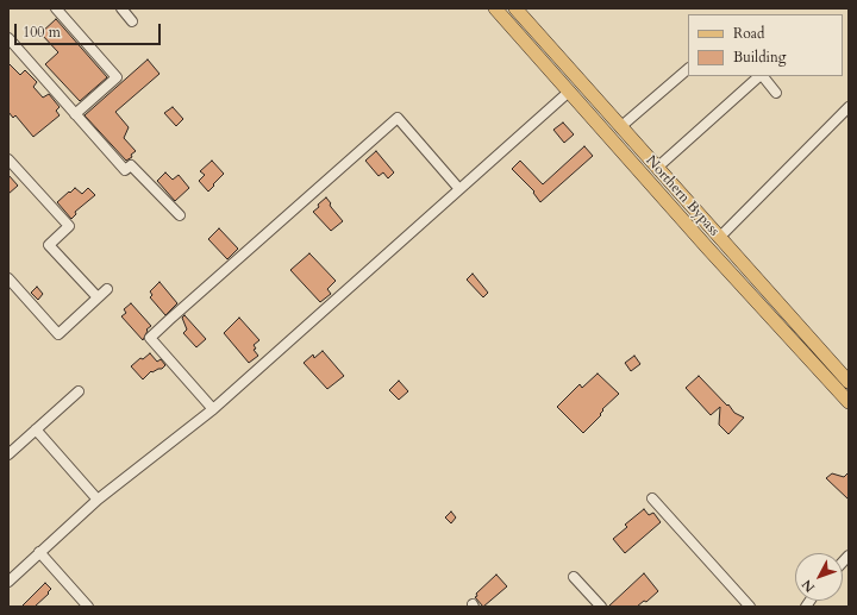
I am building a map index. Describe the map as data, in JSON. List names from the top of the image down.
{
  "streets": {
    "main road": ["Northern Bypass"]
  },
  "legend": ["Road", "Building"],
  "scale_bar": "100 m",
  "north": "bottom left"
}
